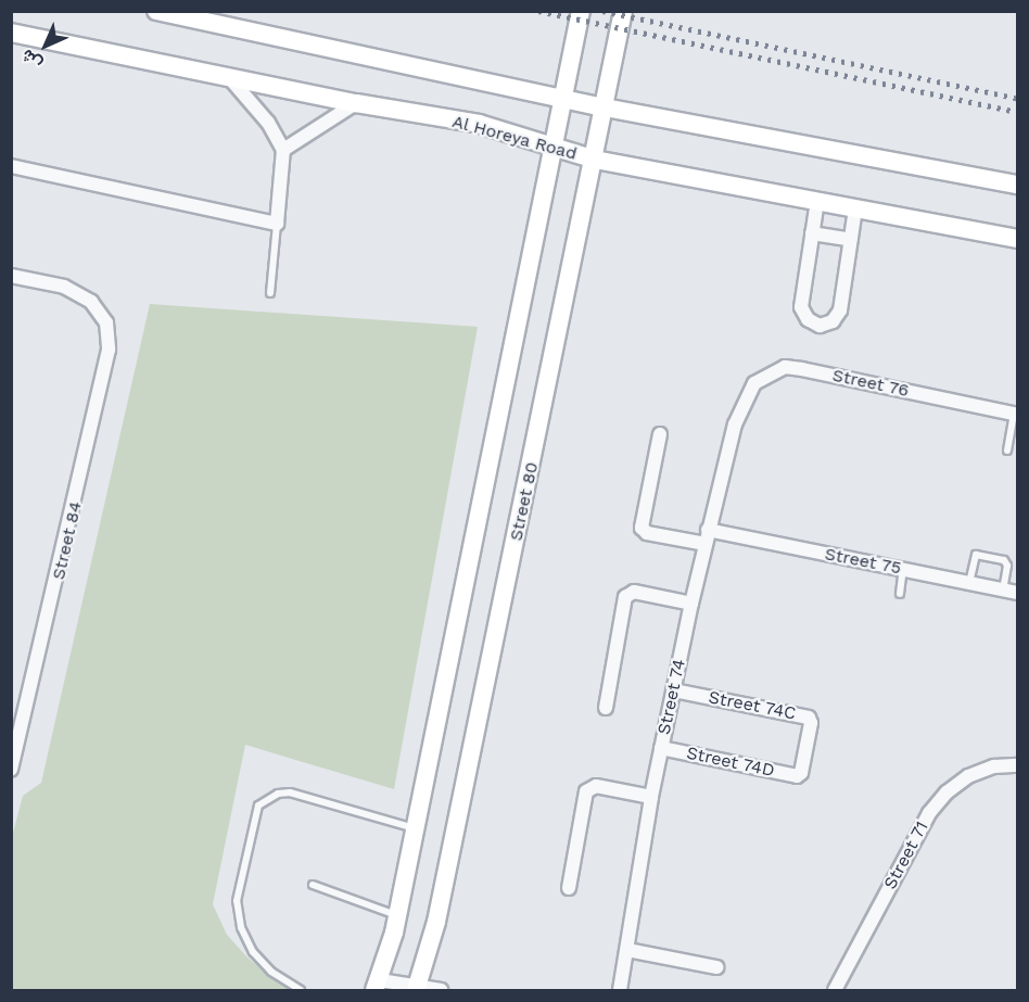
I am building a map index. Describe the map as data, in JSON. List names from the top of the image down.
{
  "streets": {
    "street": [
      "Al Horeya Road",
      "Street 76",
      "Street 80",
      "Street 84",
      "Street 75",
      "Street 74",
      "Street 74C",
      "Street 74D",
      "Street 71"
    ]
  },
  "crossings": [
    ["Al Horeya Road", "Street 80"],
    ["Street 76", "Street 74"],
    ["Street 75", "Street 74"],
    ["Street 74", "Street 74C"],
    ["Street 74", "Street 74D"],
    ["Street 74C", "Street 74D"]
  ],
  "north": "bottom left"
}
